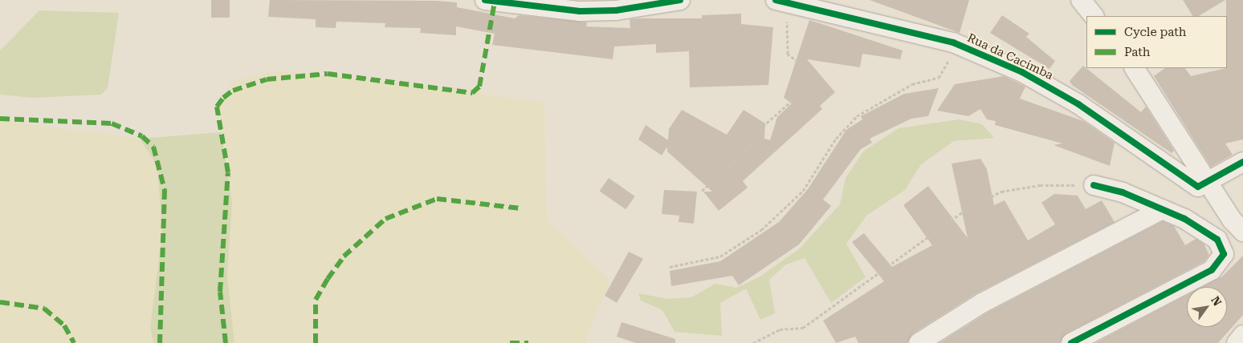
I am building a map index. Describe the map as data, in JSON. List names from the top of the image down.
{
  "streets": {
    "street": ["Rua da Cacimba"]
  },
  "legend": ["Cycle path", "Path"],
  "north": "top right"
}
